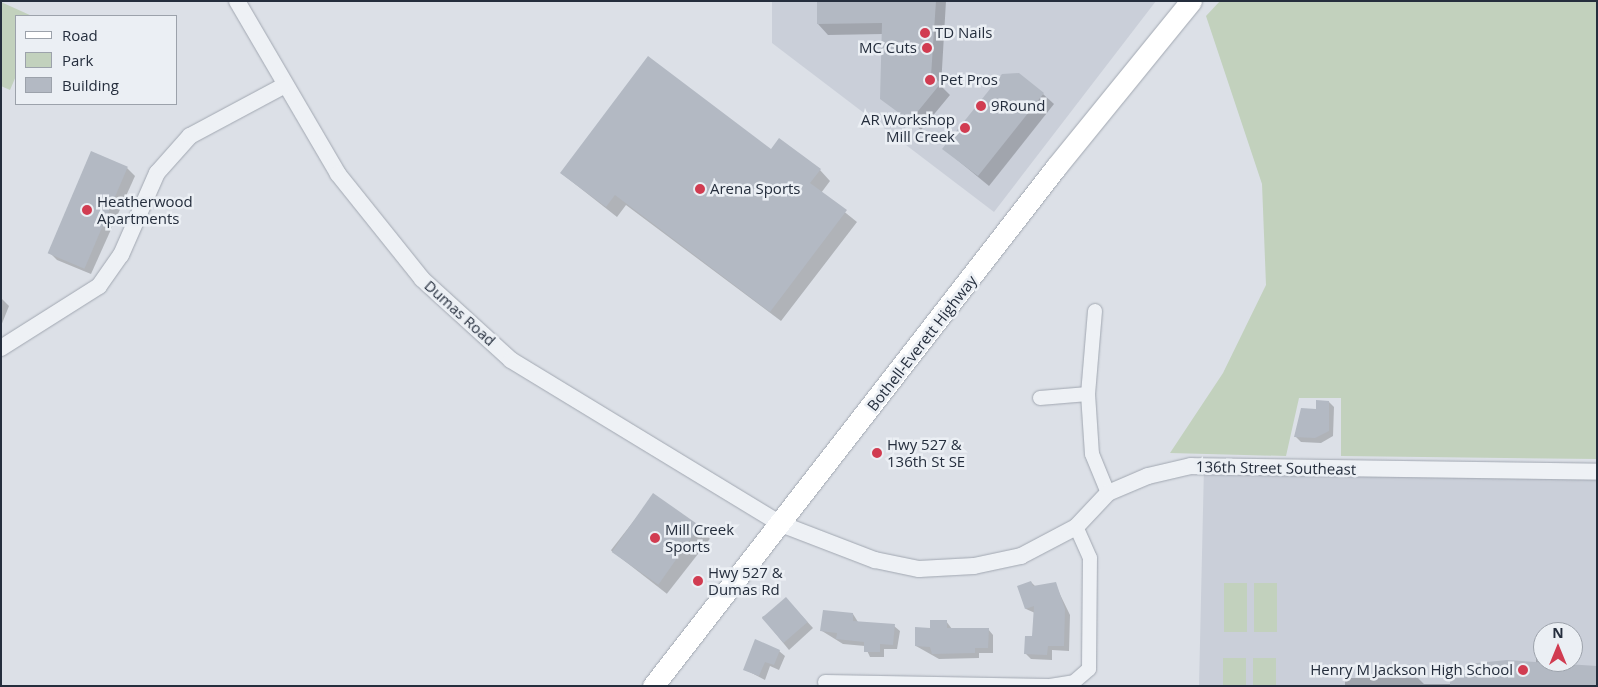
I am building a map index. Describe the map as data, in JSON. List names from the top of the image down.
{
  "streets": {
    "main road": ["Bothell-Everett Highway"],
    "street": ["Dumas Road", "136th Street Southeast"]
  },
  "crossings": [
    ["Dumas Road", "Bothell-Everett Highway"],
    ["Dumas Road", "136th Street Southeast"],
    ["Bothell-Everett Highway", "136th Street Southeast"]
  ],
  "places": [
    "TD Nails",
    "MC Cuts",
    "Pet Pros",
    "9Round",
    "AR Workshop Mill Creek",
    "Arena Sports",
    "Heatherwood Apartments",
    "Hwy 527 & 136th St SE",
    "Mill Creek Sports",
    "Hwy 527 & Dumas Rd",
    "Henry M Jackson High School"
  ],
  "legend": ["Road", "Park", "Building"],
  "north": "top"
}
